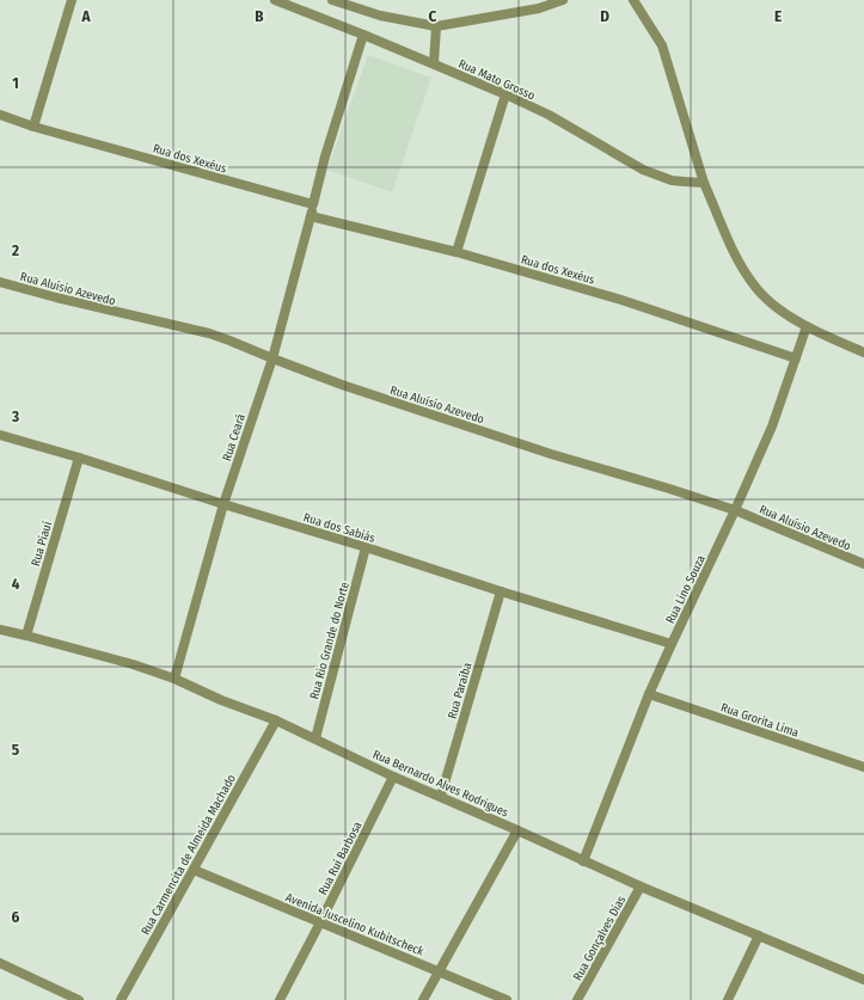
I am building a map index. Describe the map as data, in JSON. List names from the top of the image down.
{
  "streets": {
    "street": [
      "Rua Mato Grosso",
      "Rua dos Xexéus",
      "Rua Aluísio Azevedo",
      "Rua Ceará",
      "Rua dos Sabiás",
      "Rua Piauí",
      "Rua Lino Souza",
      "Rua Rio Grande do Norte",
      "Rua Paraíba",
      "Rua Grorita Lima",
      "Rua Bernardo Alves Rodrigues",
      "Rua Carmencita de Almeida Machado",
      "Rua Rui Barbosa",
      "Avenida Juscelino Kubitscheck",
      "Rua Gonçalves Dias"
    ]
  },
  "crossings": [
    ["Rua dos Xexéus", "Rua Ceará"],
    ["Rua dos Xexéus", "Rua Lino Souza"],
    ["Rua Aluísio Azevedo", "Rua Ceará"],
    ["Rua Aluísio Azevedo", "Rua Lino Souza"],
    ["Rua Ceará", "Rua dos Sabiás"],
    ["Rua Ceará", "Rua Bernardo Alves Rodrigues"],
    ["Rua dos Sabiás", "Rua Piauí"],
    ["Rua dos Sabiás", "Rua Lino Souza"],
    ["Rua dos Sabiás", "Rua Rio Grande do Norte"],
    ["Rua dos Sabiás", "Rua Paraíba"],
    ["Rua Piauí", "Rua Bernardo Alves Rodrigues"],
    ["Rua Lino Souza", "Rua Grorita Lima"],
    ["Rua Lino Souza", "Rua Bernardo Alves Rodrigues"],
    ["Rua Rio Grande do Norte", "Rua Bernardo Alves Rodrigues"],
    ["Rua Paraíba", "Rua Bernardo Alves Rodrigues"],
    ["Rua Bernardo Alves Rodrigues", "Rua Carmencita de Almeida Machado"],
    ["Rua Bernardo Alves Rodrigues", "Rua Rui Barbosa"],
    ["Rua Bernardo Alves Rodrigues", "Rua Gonçalves Dias"],
    ["Rua Carmencita de Almeida Machado", "Avenida Juscelino Kubitscheck"],
    ["Rua Rui Barbosa", "Avenida Juscelino Kubitscheck"]
  ],
  "grid": {
    "columns": [
      "A",
      "B",
      "C",
      "D",
      "E"
    ],
    "rows": [
      "1",
      "2",
      "3",
      "4",
      "5",
      "6"
    ]
  }
}
